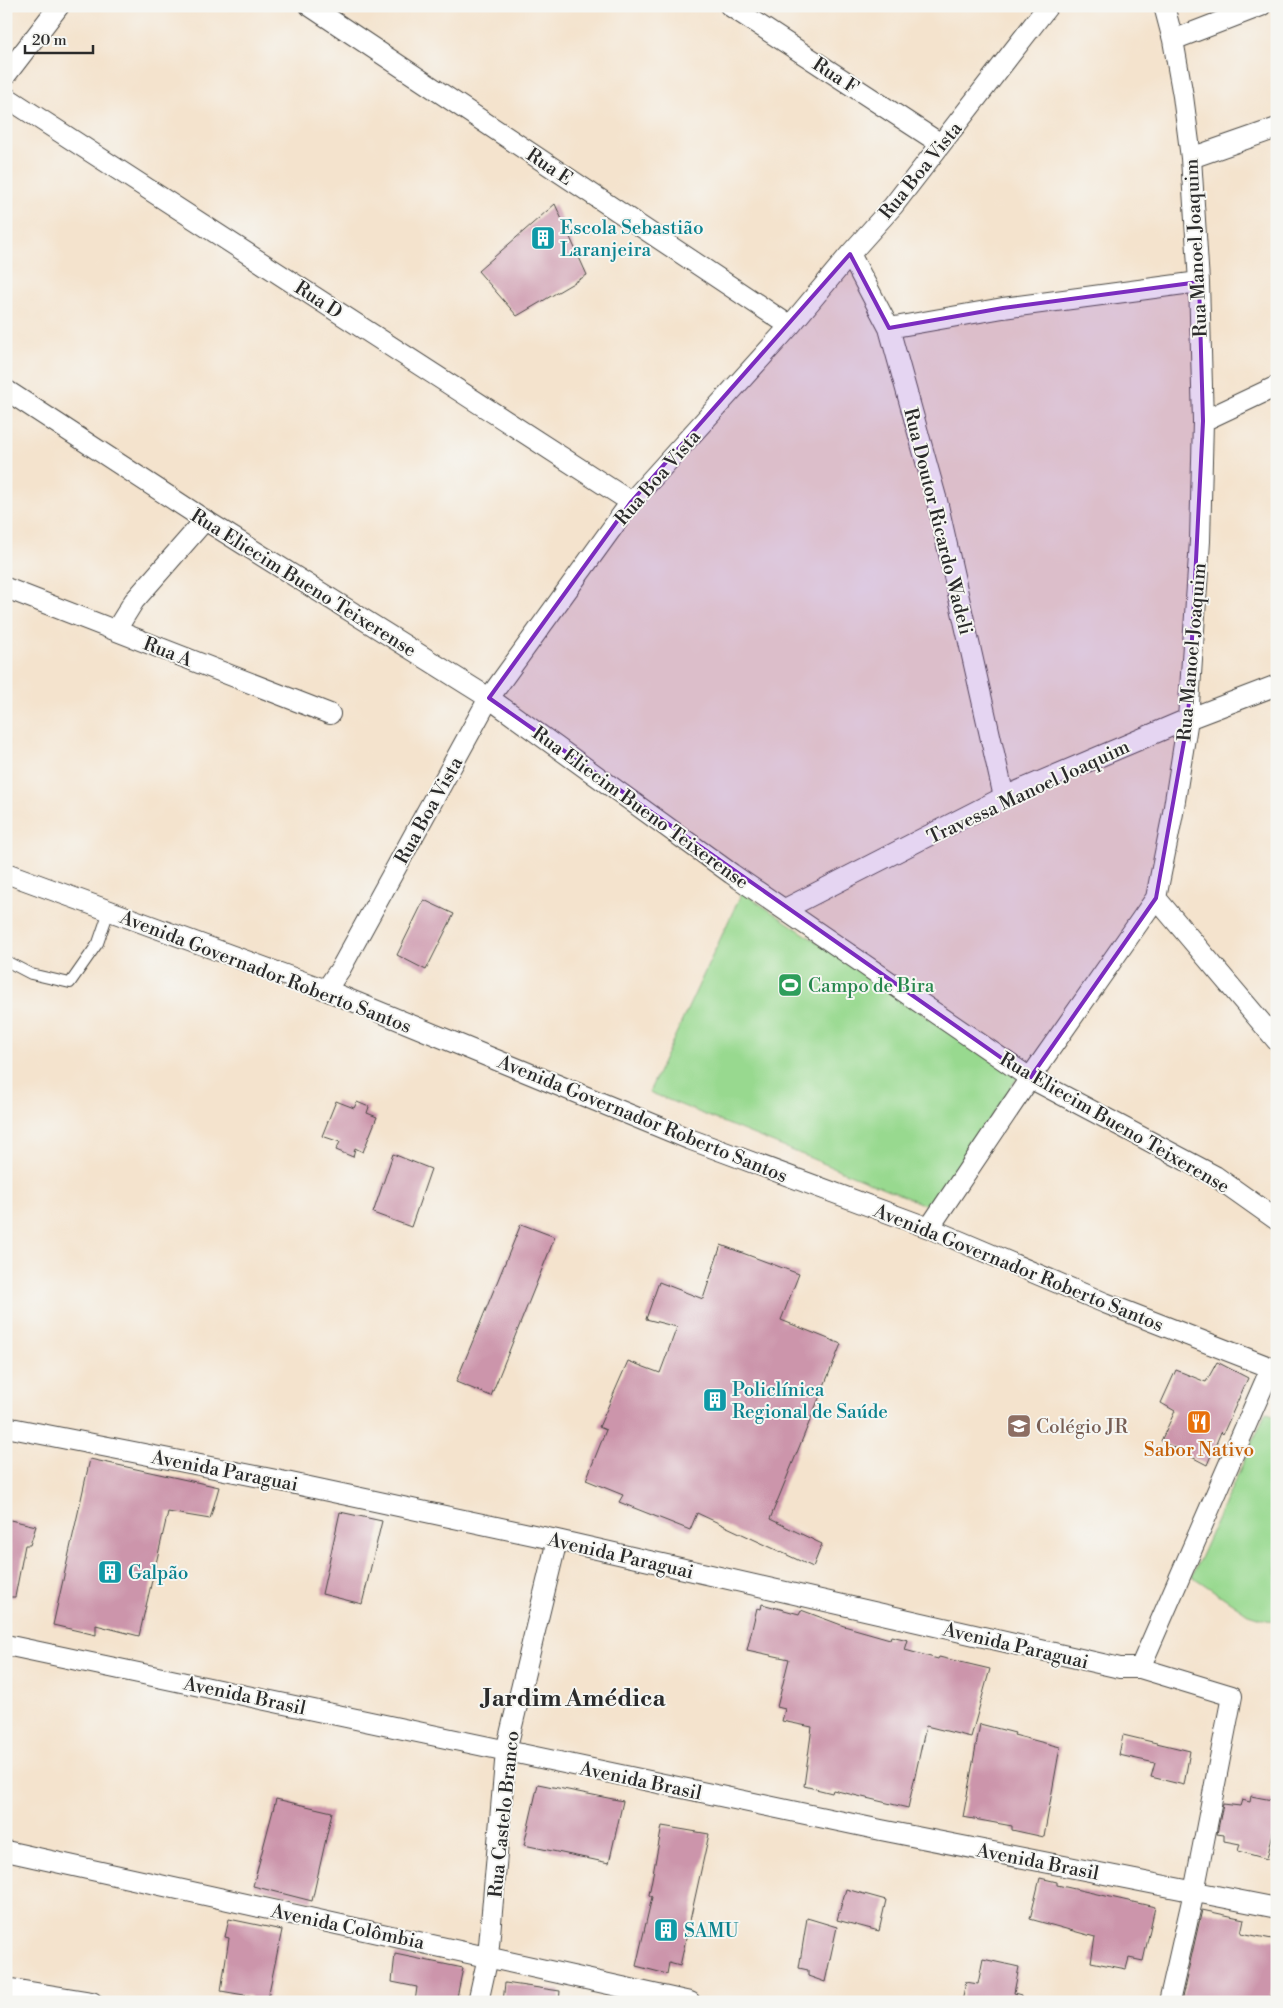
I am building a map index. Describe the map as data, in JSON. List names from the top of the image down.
{
  "streets": {
    "street": [
      "Rua F",
      "Rua E",
      "Rua Boa Vista",
      "Rua Manoel Joaquim",
      "Rua D",
      "Rua Doutor Ricardo Wadeli",
      "Rua Eliecim Bueno Teixerense",
      "Rua A",
      "Travessa Manoel Joaquim",
      "Avenida Governador Roberto Santos",
      "Avenida Paraguai",
      "Avenida Brasil",
      "Rua Castelo Branco",
      "Avenida Colômbia"
    ]
  },
  "crossings": [
    ["Rua F", "Rua Boa Vista"],
    ["Rua E", "Rua Boa Vista"],
    ["Rua Boa Vista", "Rua D"],
    ["Rua Boa Vista", "Rua Doutor Ricardo Wadeli"],
    ["Rua Boa Vista", "Rua Eliecim Bueno Teixerense"],
    ["Rua Boa Vista", "Avenida Governador Roberto Santos"],
    ["Rua Manoel Joaquim", "Rua Eliecim Bueno Teixerense"],
    ["Rua Manoel Joaquim", "Travessa Manoel Joaquim"],
    ["Rua Manoel Joaquim", "Avenida Governador Roberto Santos"],
    ["Rua Doutor Ricardo Wadeli", "Travessa Manoel Joaquim"],
    ["Rua Eliecim Bueno Teixerense", "Travessa Manoel Joaquim"],
    ["Avenida Paraguai", "Avenida Brasil"],
    ["Avenida Paraguai", "Rua Castelo Branco"],
    ["Avenida Brasil", "Rua Castelo Branco"],
    ["Rua Castelo Branco", "Avenida Colômbia"]
  ],
  "districts": ["Jardim Amédica"],
  "places": {
    "building": [
      "Escola Sebastião Laranjeira",
      "Policlínica Regional de Saúde",
      "Galpão",
      "SAMU"
    ],
    "sports": ["Campo de Bira"],
    "restaurant": ["Sabor Nativo"],
    "school or university": ["Colégio JR"]
  },
  "scale_bar": "20 m"
}
